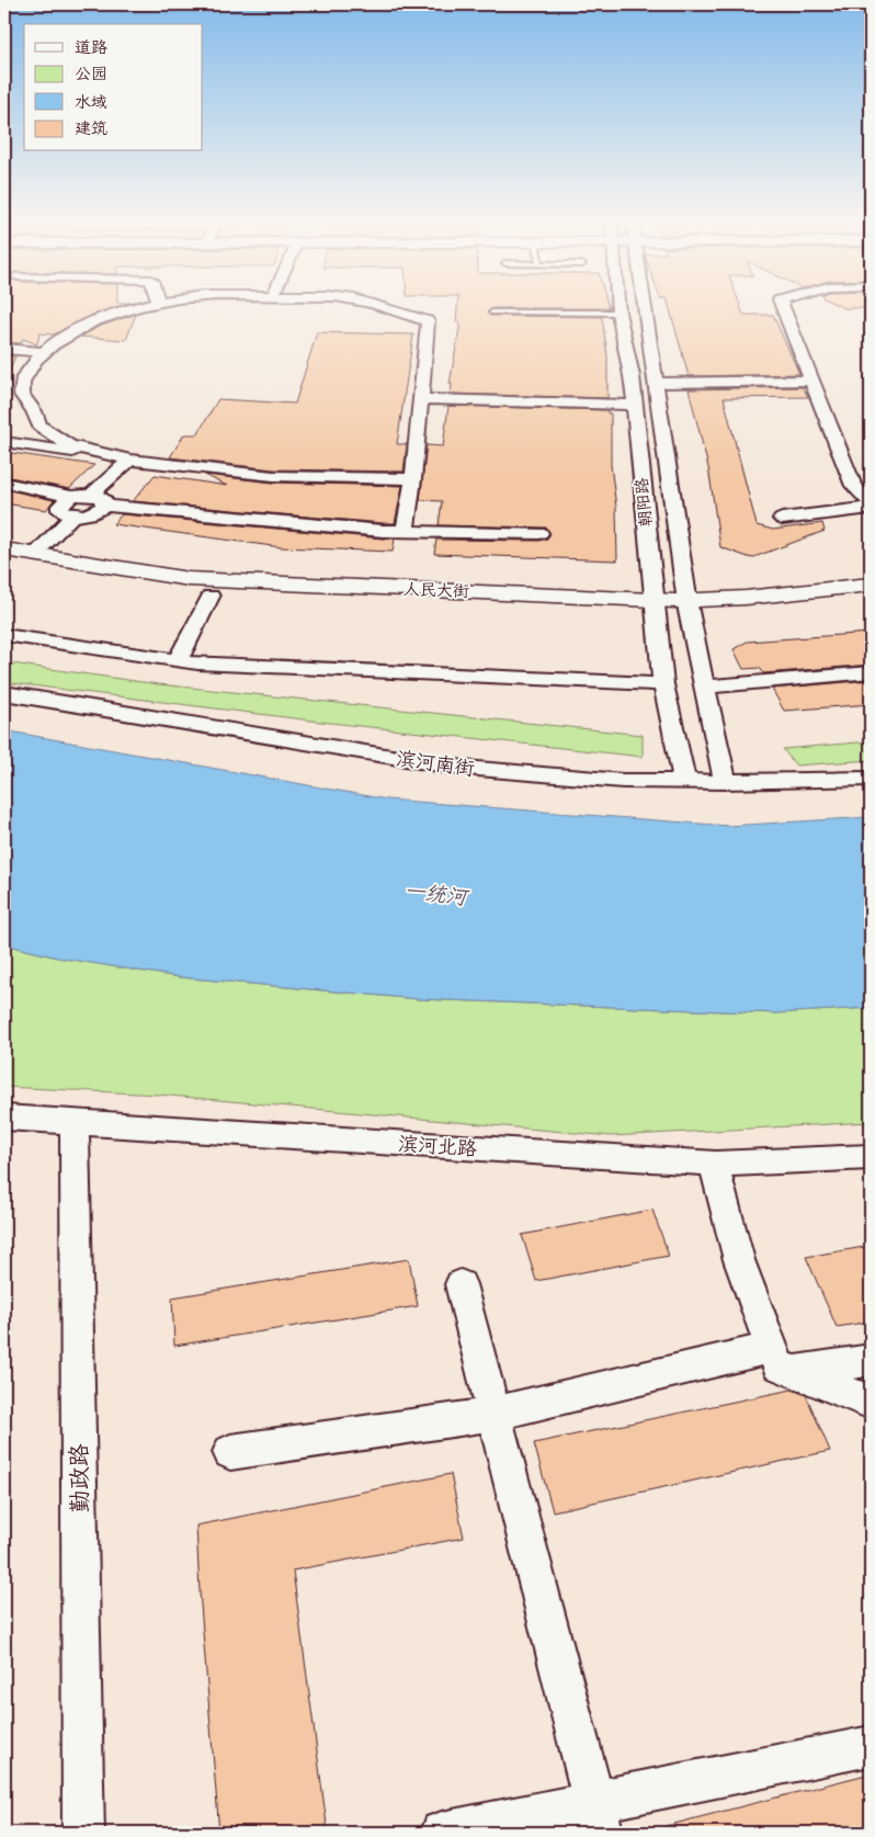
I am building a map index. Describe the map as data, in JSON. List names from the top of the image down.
{
  "streets": {
    "main road": ["人民大街"],
    "street": [
      "朝阳路",
      "滨河南街",
      "滨河北路",
      "勤政路"
    ]
  },
  "crossings": [
    ["朝阳路", "人民大街"],
    ["朝阳路", "滨河南街"],
    ["滨河北路", "勤政路"]
  ],
  "water": ["一统河"],
  "legend": [
    "道路",
    "公园",
    "水域",
    "建筑"
  ]
}
